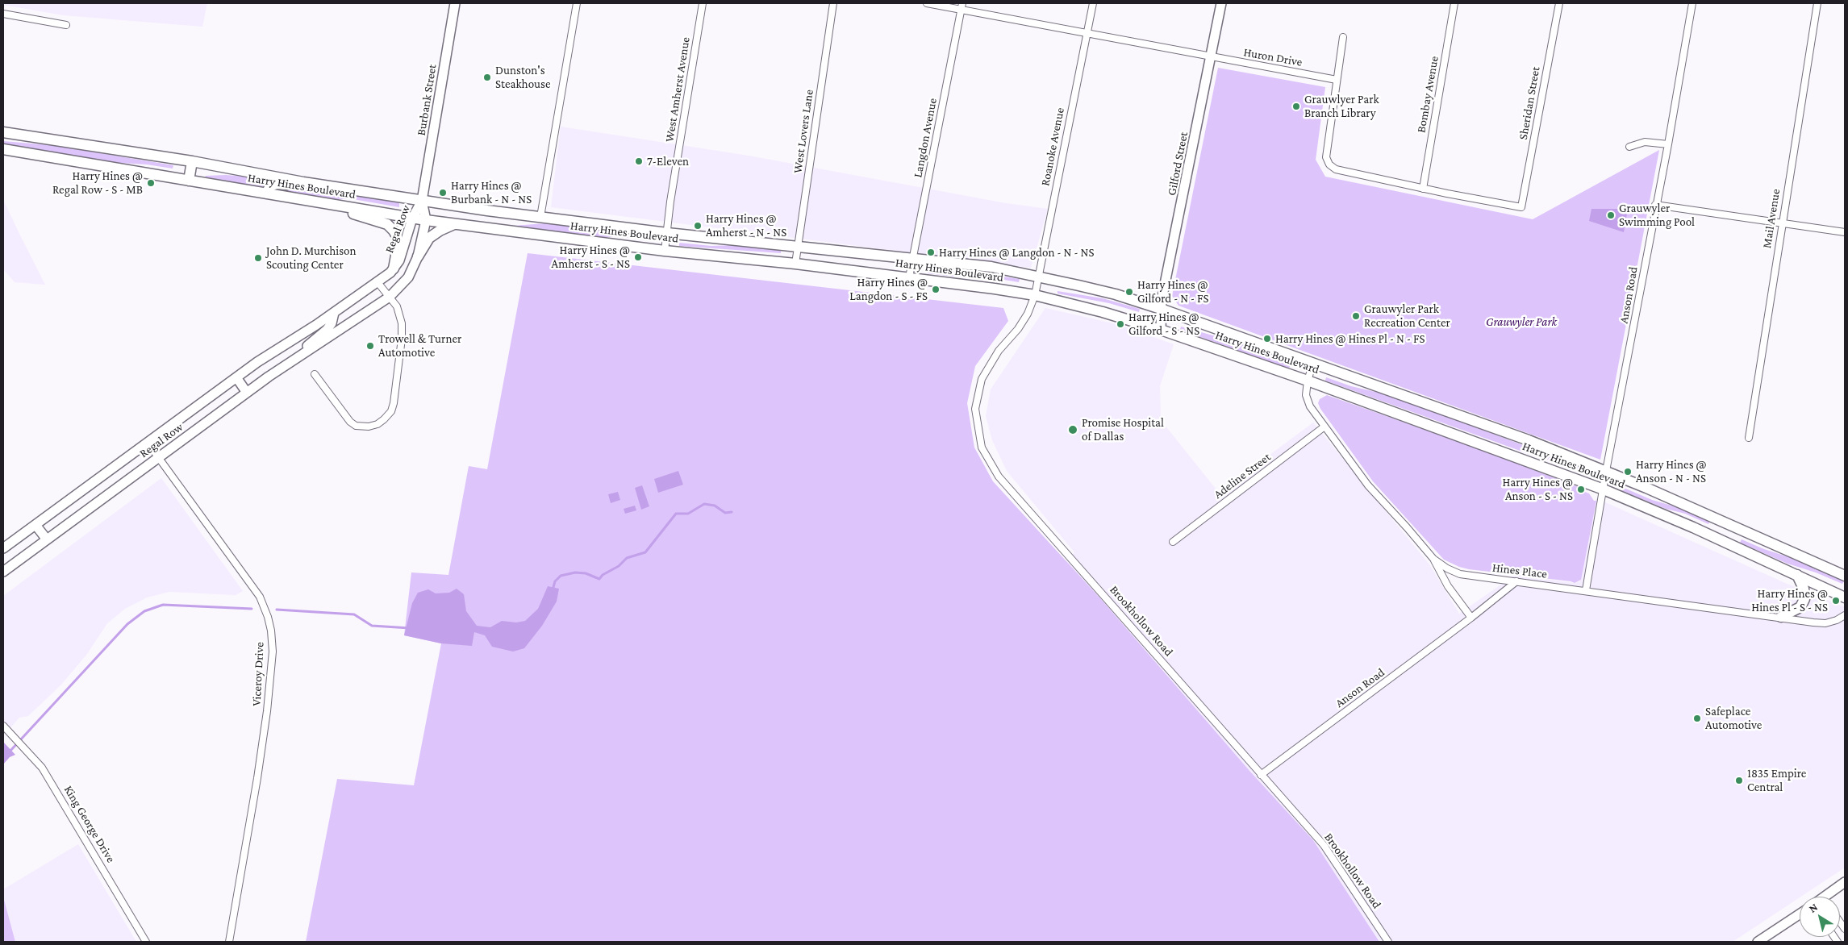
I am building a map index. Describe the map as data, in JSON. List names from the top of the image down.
{
  "streets": {
    "main road": [
      "Burbank Street",
      "Gilford Street",
      "Harry Hines Boulevard",
      "Regal Row"
    ],
    "street": [
      "Huron Drive",
      "West Amherst Avenue",
      "Bombay Avenue",
      "Sheridan Street",
      "West Lovers Lane",
      "Langdon Avenue",
      "Roanoke Avenue",
      "Mail Avenue",
      "Anson Road",
      "Adeline Street",
      "Hines Place",
      "Brookhollow Road",
      "Viceroy Drive",
      "King George Drive"
    ]
  },
  "crossings": [
    ["Huron Drive", "Langdon Avenue"],
    ["Huron Drive", "Roanoke Avenue"],
    ["Huron Drive", "Gilford Street"],
    ["West Amherst Avenue", "Harry Hines Boulevard"],
    ["Bombay Avenue", "Sheridan Street"],
    ["Burbank Street", "Harry Hines Boulevard"],
    ["Burbank Street", "Regal Row"],
    ["West Lovers Lane", "Harry Hines Boulevard"],
    ["Langdon Avenue", "Harry Hines Boulevard"],
    ["Roanoke Avenue", "Harry Hines Boulevard"],
    ["Roanoke Avenue", "Brookhollow Road"],
    ["Gilford Street", "Harry Hines Boulevard"],
    ["Harry Hines Boulevard", "Regal Row"],
    ["Harry Hines Boulevard", "Anson Road"],
    ["Harry Hines Boulevard", "Hines Place"],
    ["Harry Hines Boulevard", "Brookhollow Road"],
    ["Regal Row", "Viceroy Drive"],
    ["Anson Road", "Hines Place"],
    ["Anson Road", "Brookhollow Road"],
    ["Adeline Street", "Hines Place"]
  ],
  "parks": ["Grauwyler Park"],
  "places": [
    "Dunston's Steakhouse",
    "Grauwlyer Park Branch Library",
    "7-Eleven",
    "Harry Hines @ Regal Row - S - MB",
    "Harry Hines @ Burbank - N - NS",
    "Grauwyler Swimming Pool",
    "Harry Hines @ Amherst - N - NS",
    "Harry Hines @ Langdon - N - NS",
    "Harry Hines @ Amherst - S - NS",
    "John D. Murchison Scouting Center",
    "Harry Hines @ Langdon - S - FS",
    "Harry Hines @ Gilford - N - FS",
    "Grauwyler Park Recreation Center",
    "Harry Hines @ Gilford - S - NS",
    "Harry Hines @ Hines Pl - N - FS",
    "Trowell & Turner Automotive",
    "Promise Hospital of Dallas",
    "Harry Hines @ Anson - N - NS",
    "Harry Hines @ Anson - S - NS",
    "Harry Hines @ Hines Pl - S - NS",
    "Safeplace Automotive",
    "1835 Empire Central"
  ],
  "north": "top left"
}
